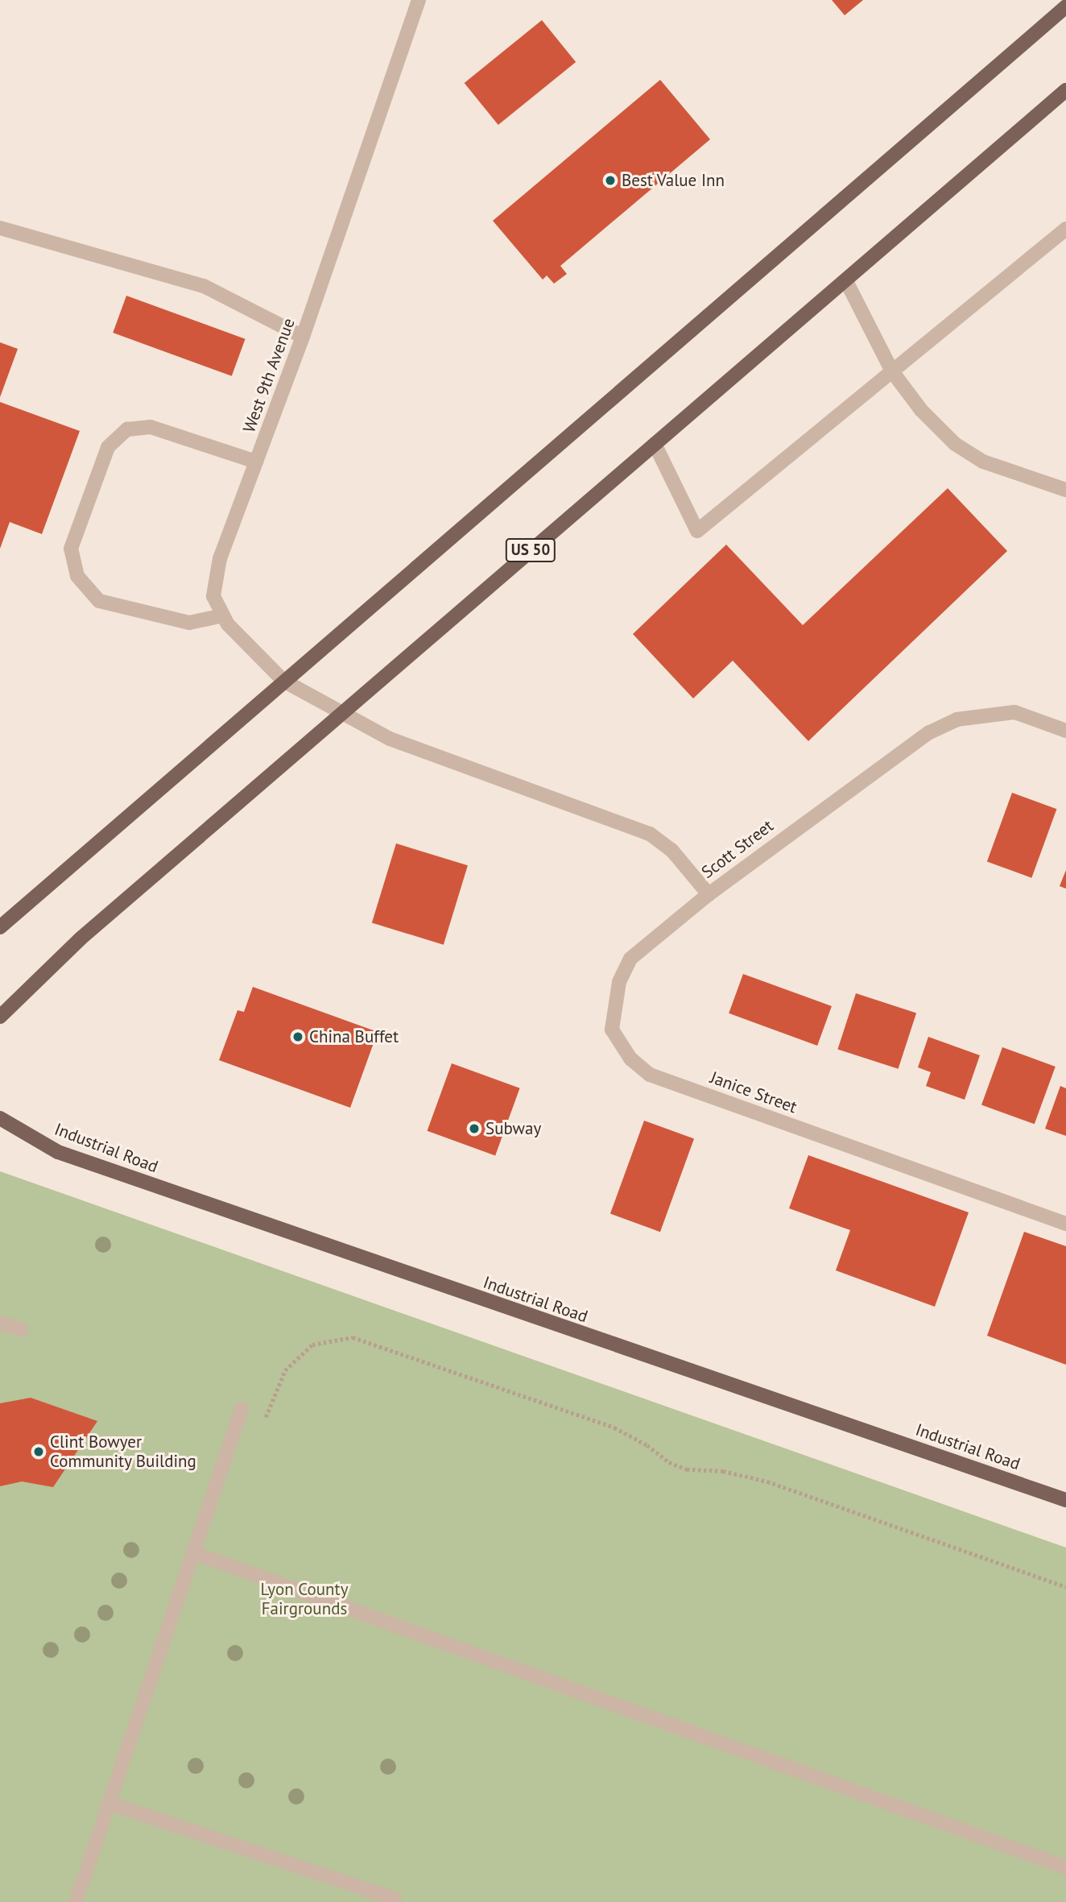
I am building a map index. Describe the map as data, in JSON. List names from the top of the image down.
{
  "streets": {
    "main road": ["US 50", "Industrial Road"],
    "street": ["West 9th Avenue", "Scott Street", "Janice Street"]
  },
  "crossings": [
    ["West 9th Avenue", "US 50"],
    ["West 9th Avenue", "Scott Street"],
    ["US 50", "Scott Street"],
    ["Scott Street", "Janice Street"]
  ],
  "parks": ["Lyon County Fairgrounds"],
  "places": [
    "Best Value Inn",
    "China Buffet",
    "Subway",
    "Clint Bowyer Community Building"
  ]
}
